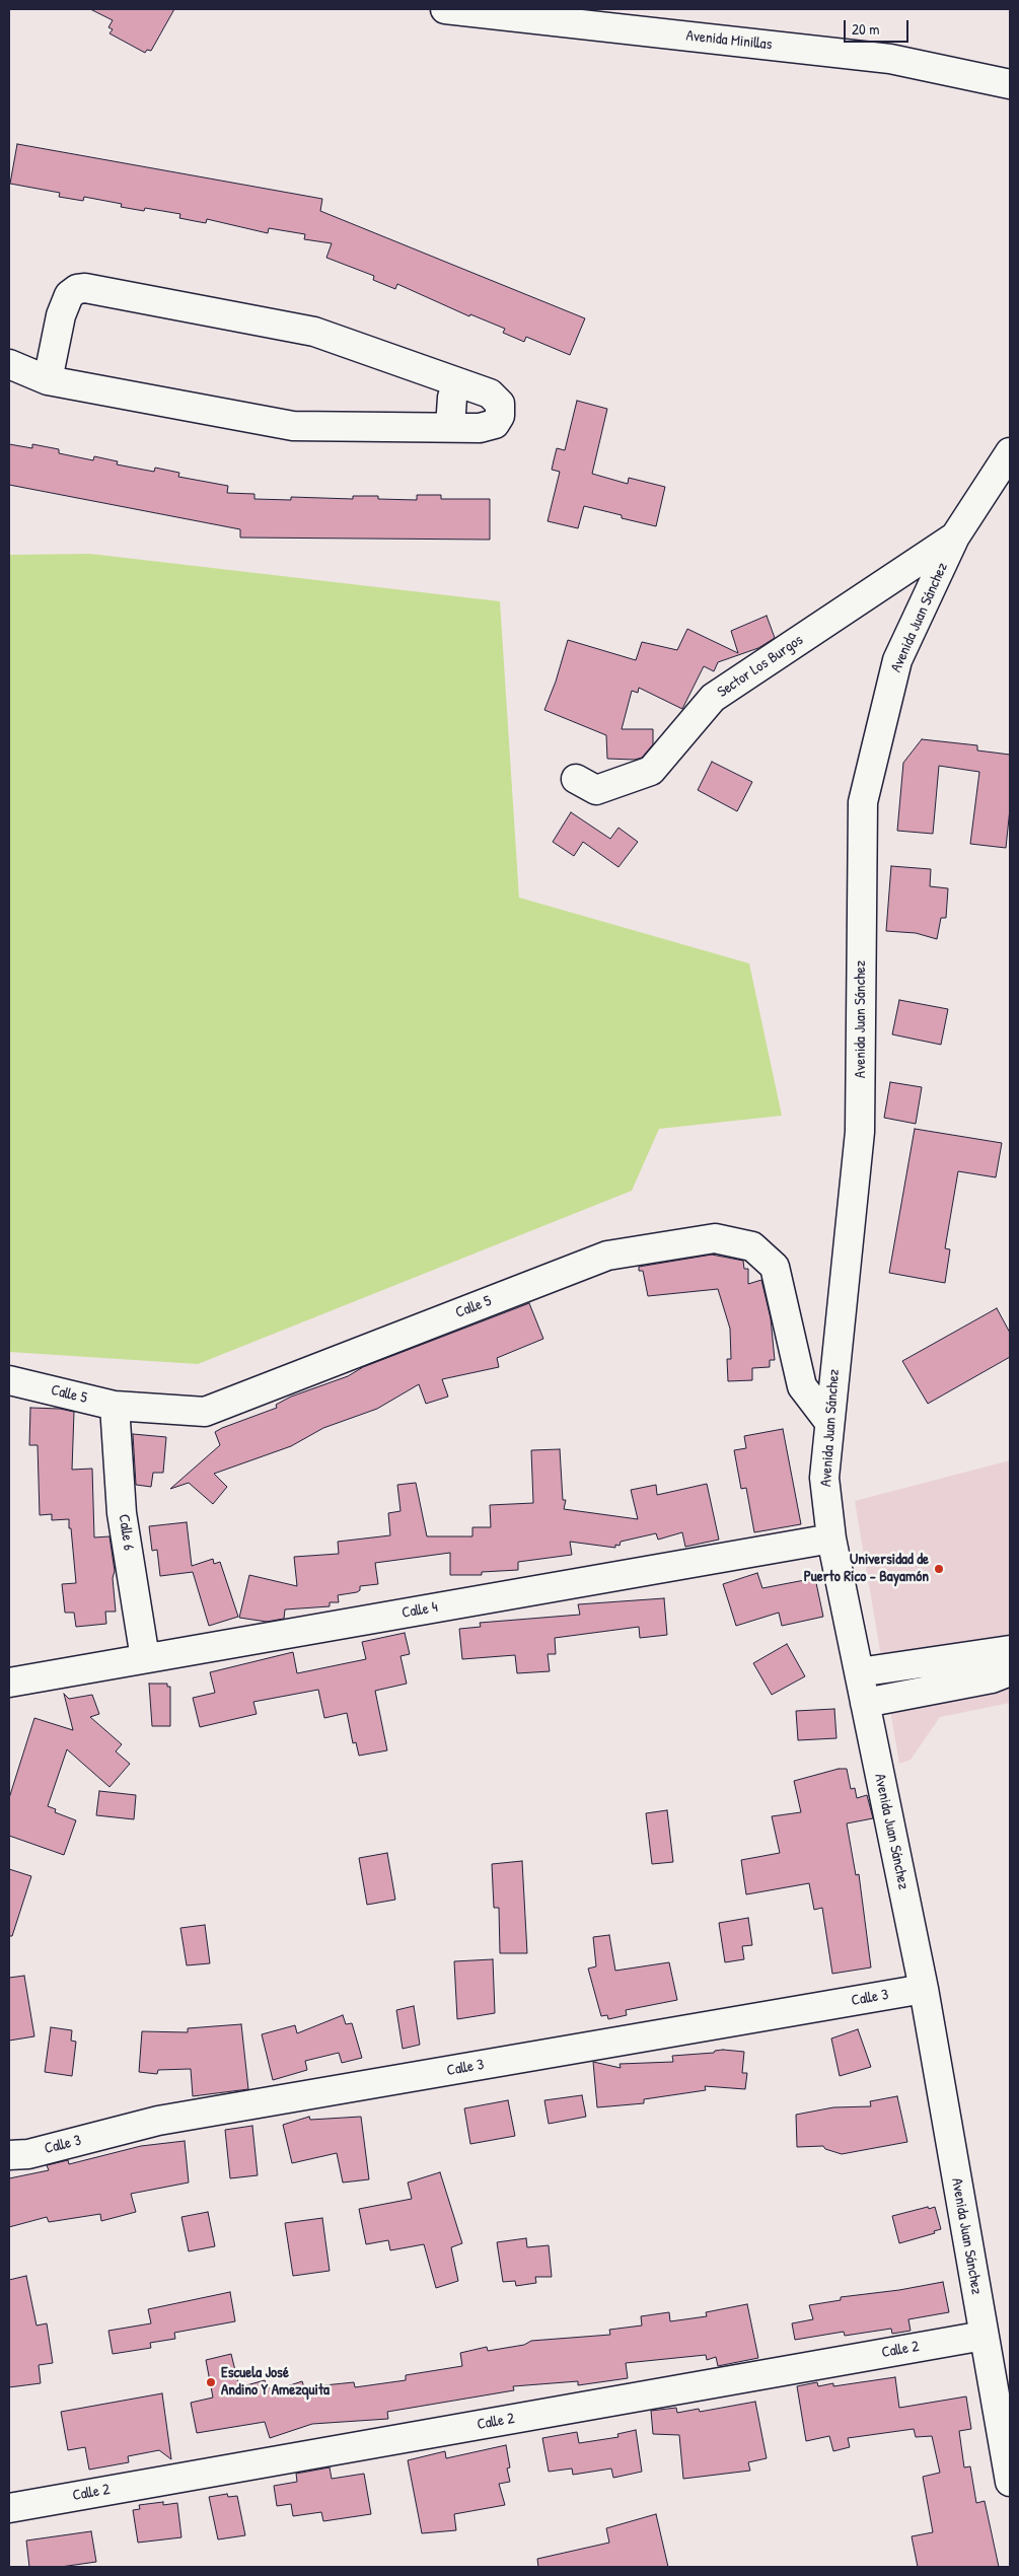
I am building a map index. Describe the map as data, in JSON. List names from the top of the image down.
{
  "streets": {
    "street": [
      "Avenida Minillas",
      "Avenida Juan Sánchez",
      "Sector Los Burgos",
      "Calle 5",
      "Calle 6",
      "Calle 4",
      "Calle 3",
      "Calle 2"
    ]
  },
  "crossings": [
    ["Avenida Juan Sánchez", "Sector Los Burgos"],
    ["Avenida Juan Sánchez", "Calle 5"],
    ["Avenida Juan Sánchez", "Calle 4"],
    ["Avenida Juan Sánchez", "Calle 3"],
    ["Avenida Juan Sánchez", "Calle 2"],
    ["Calle 5", "Calle 6"],
    ["Calle 6", "Calle 4"]
  ],
  "places": ["Universidad de Puerto Rico - Bayamón", "Escuela José Andino Y Amezquita"],
  "scale_bar": "20 m"
}
